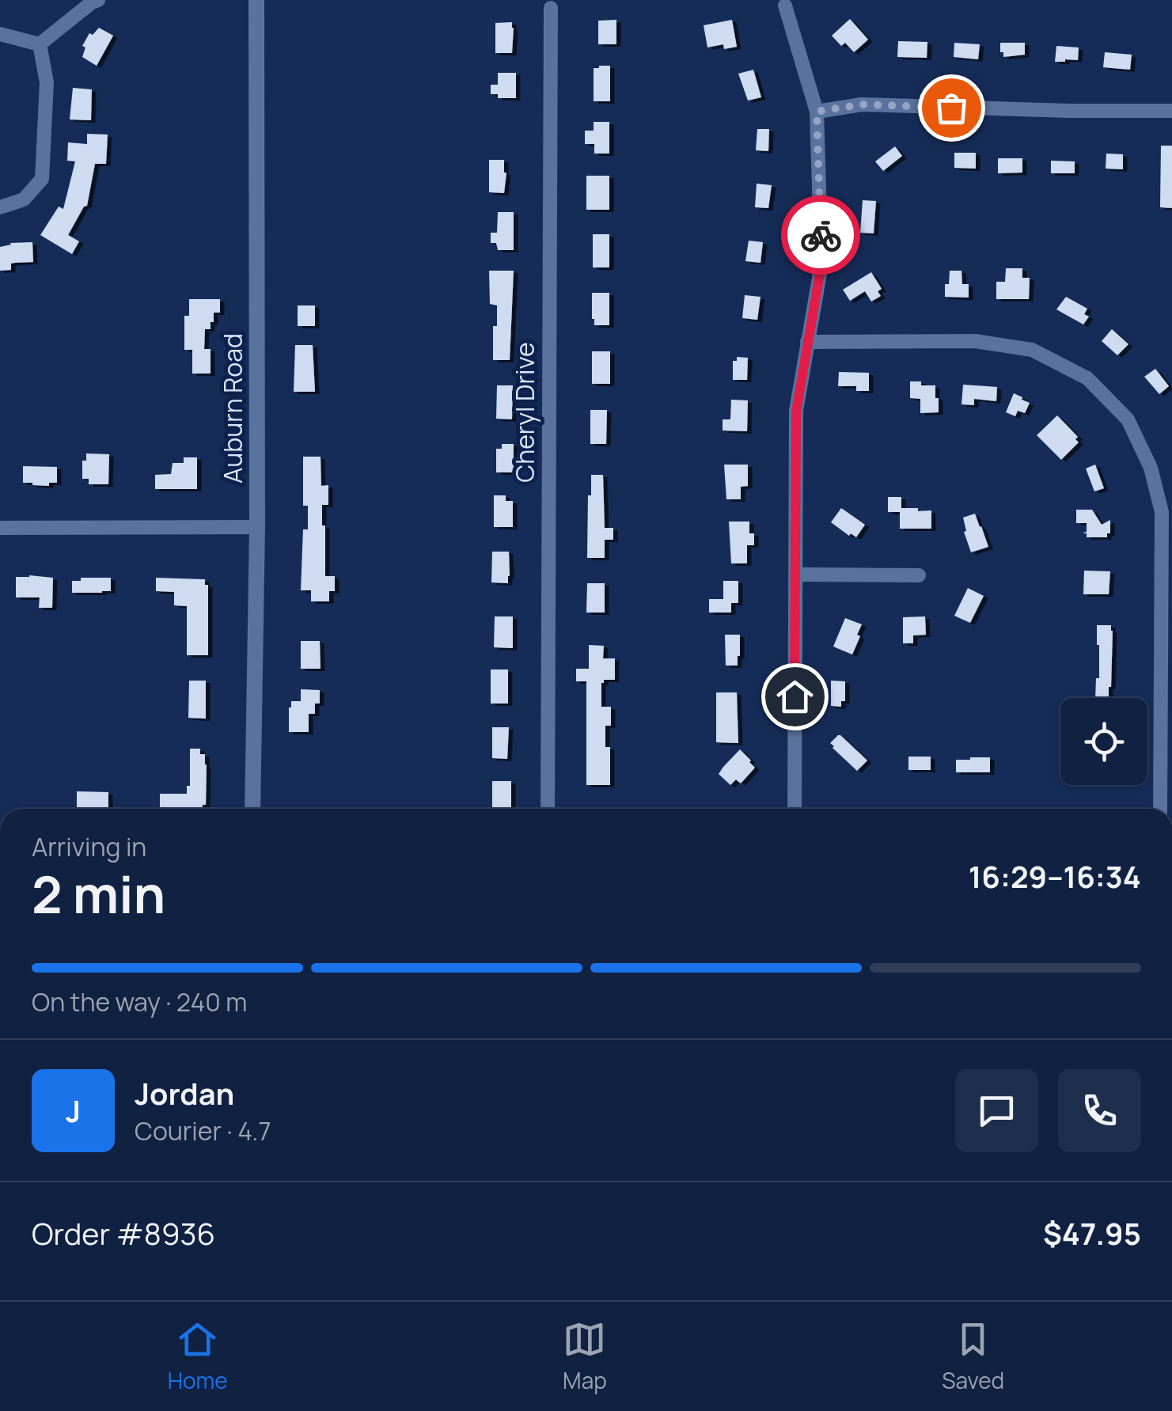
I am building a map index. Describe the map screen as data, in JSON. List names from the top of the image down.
{
  "streets": {
    "street": ["Auburn Road", "Cheryl Drive"]
  },
  "page": {
    "heading": ["2 min", "Arriving in", "16:29–16:34"],
    "panel": [
      "Jordan",
      "Courier · 4.7",
      "Order #8936",
      "$47.95"
    ],
    "bar": "On the way · 240 m",
    "round": "J",
    "tabs": ["Home", "Map", "Saved"]
  }
}
